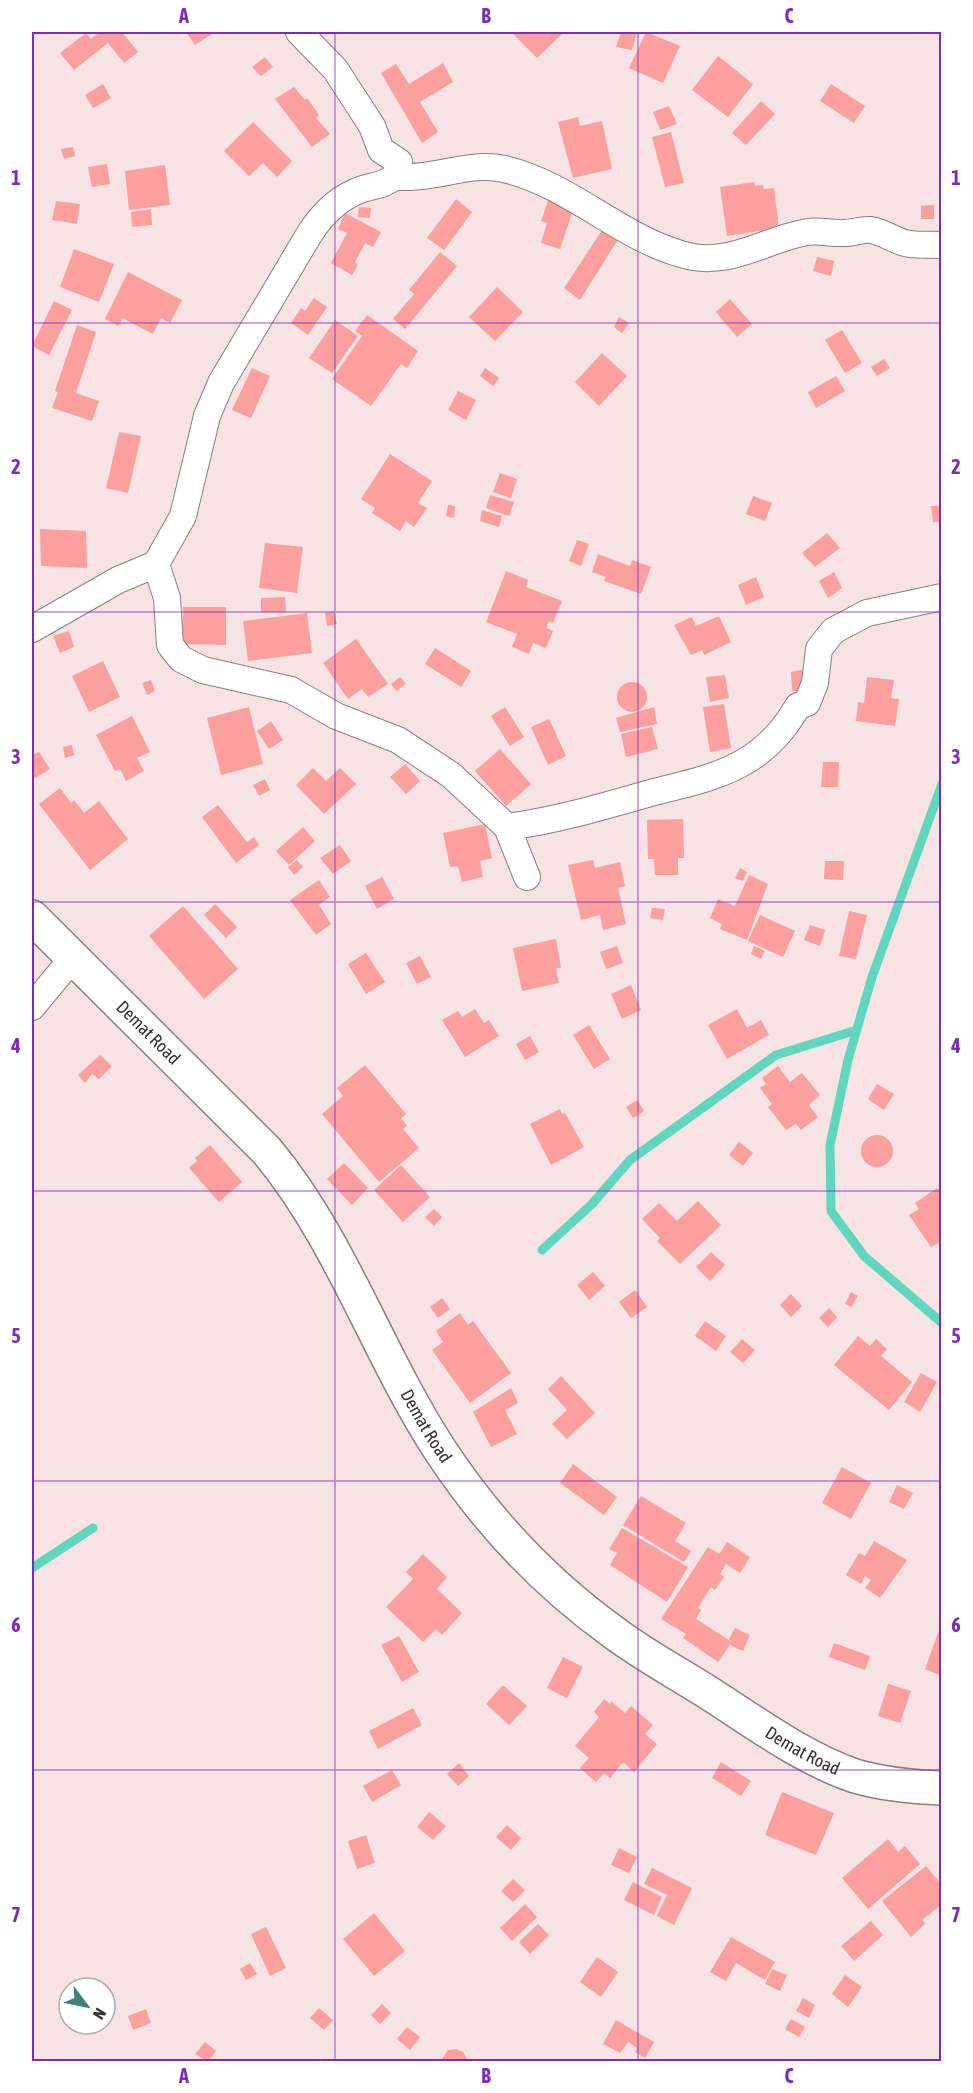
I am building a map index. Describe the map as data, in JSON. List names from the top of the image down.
{
  "streets": {
    "street": ["Demat Road"]
  },
  "north": "bottom right",
  "grid": {
    "columns": ["A", "B", "C"],
    "rows": [
      "1",
      "2",
      "3",
      "4",
      "5",
      "6",
      "7"
    ]
  }
}
